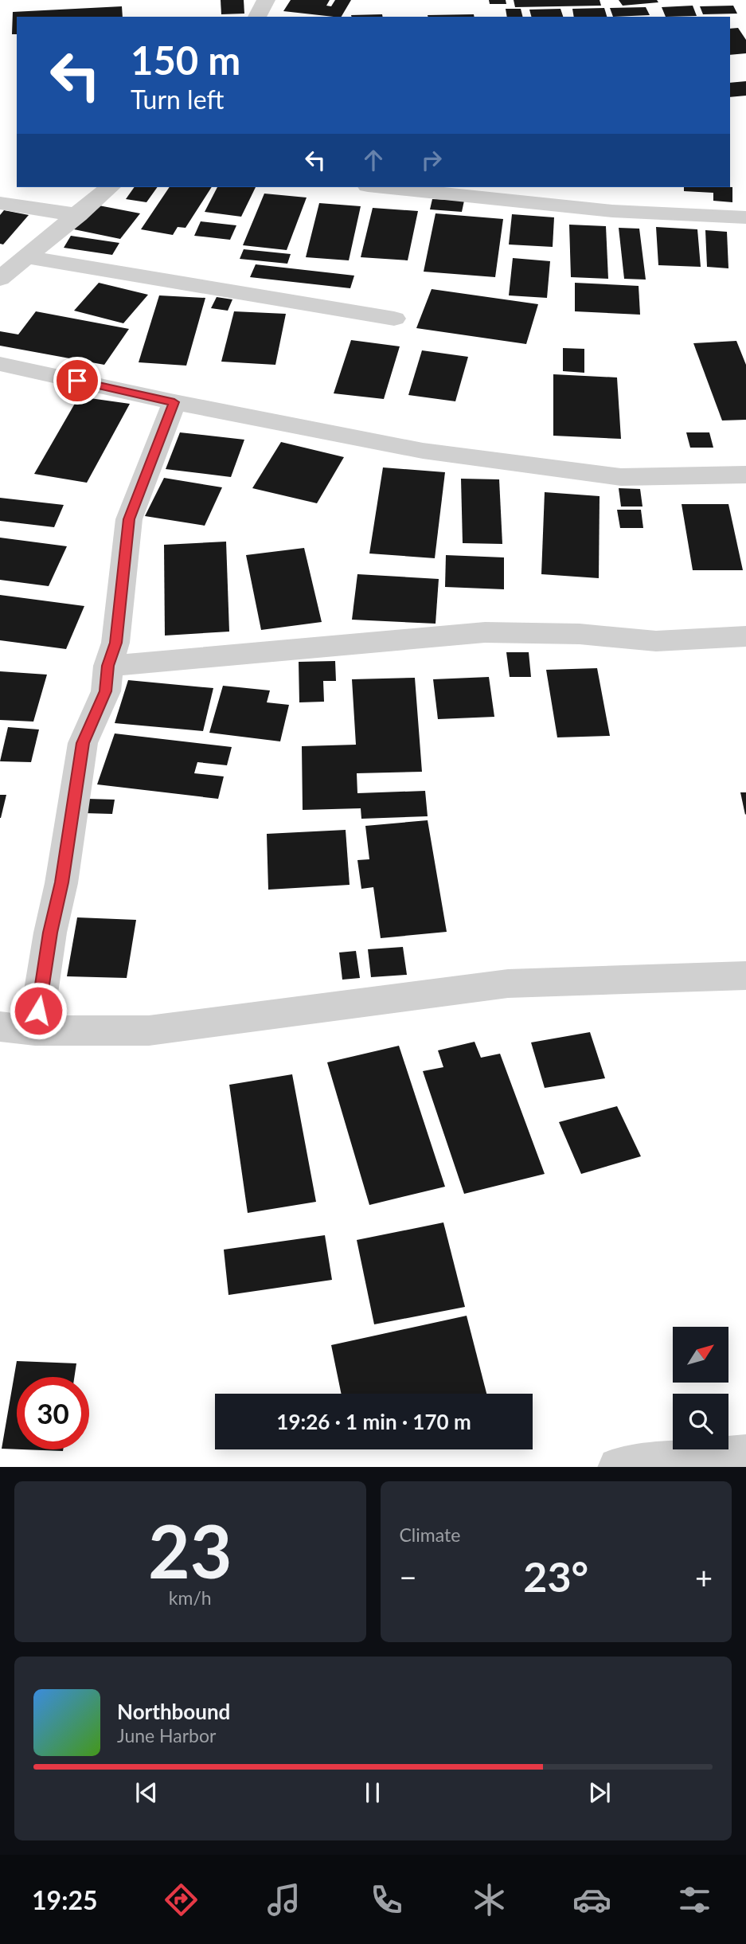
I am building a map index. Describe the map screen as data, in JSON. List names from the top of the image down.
{
  "north": "top right",
  "page": {
    "turn": ["150 m", "Turn left"],
    "limit": "30",
    "trip": "19:26 · 1 min · 170 m",
    "tile": [
      ["23", "km/h"],
      "Climate"
    ],
    "heat": ["−", "23°", "+"],
    "song": ["Northbound", "June Harbor"],
    "tabs": "19:25"
  }
}
